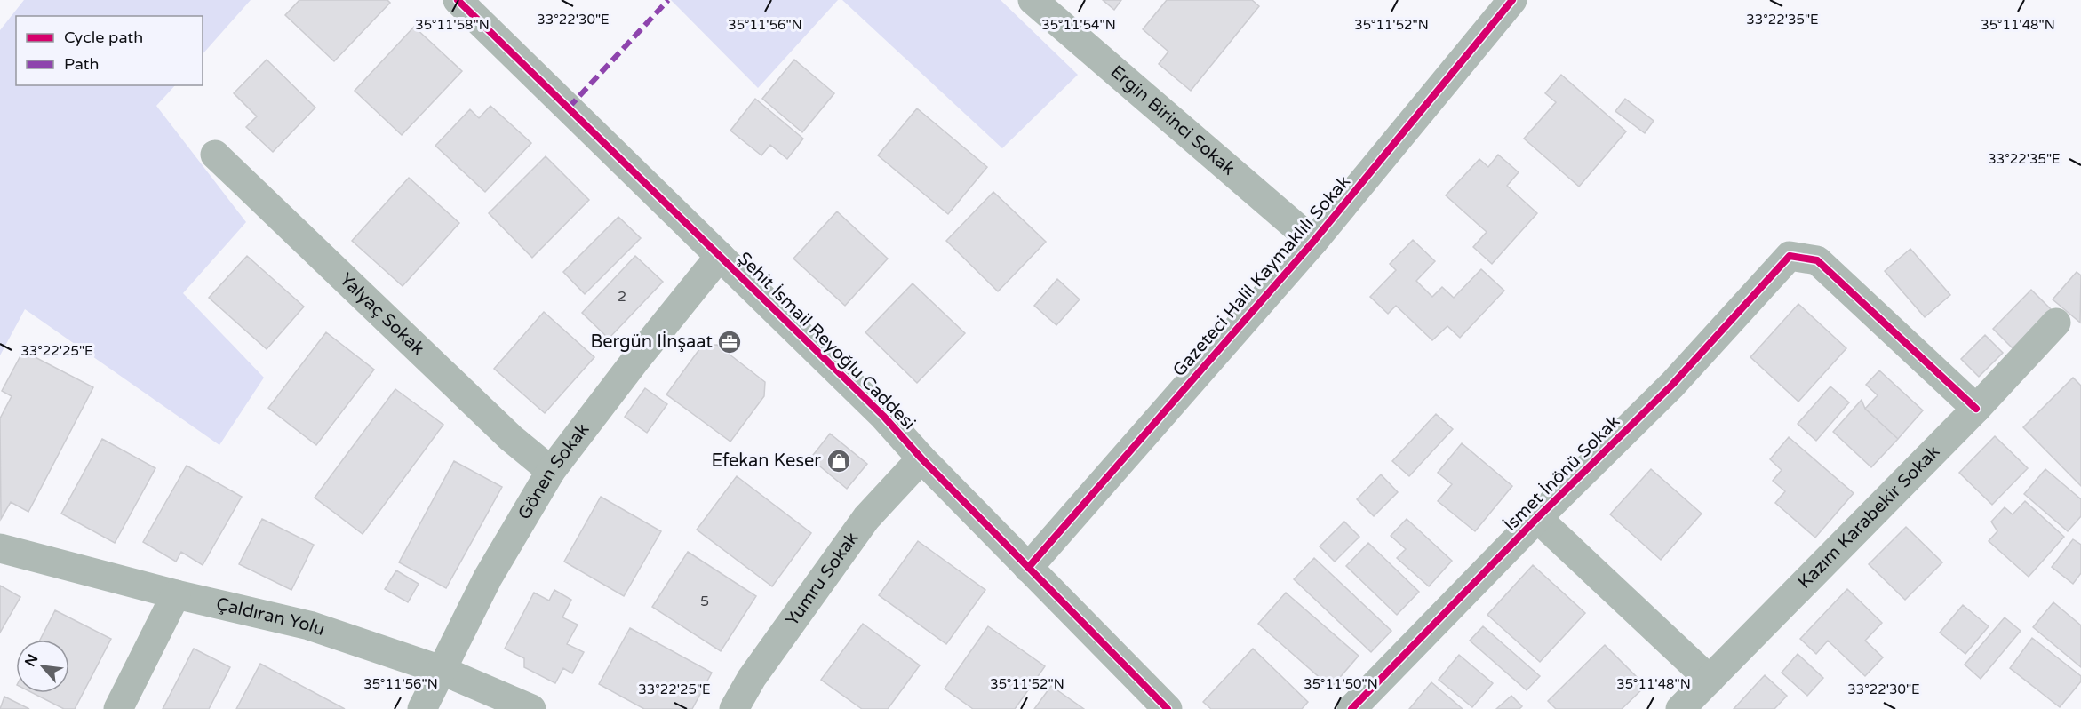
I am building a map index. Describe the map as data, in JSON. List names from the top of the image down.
{
  "streets": {
    "street": [
      "Ergin Birinci Sokak",
      "Gazeteci Halil Kaymaklılı Sokak",
      "Yalyaç Sokak",
      "Şehit İsmail Reyoğlu Caddesi",
      "Gönen Sokak",
      "İsmet İnönü Sokak",
      "Kazım Karabekir Sokak",
      "Yumru Sokak",
      "Çaldıran Yolu"
    ]
  },
  "crossings": [
    ["Ergin Birinci Sokak", "Gazeteci Halil Kaymaklılı Sokak"],
    ["Gazeteci Halil Kaymaklılı Sokak", "Şehit İsmail Reyoğlu Caddesi"],
    ["Yalyaç Sokak", "Gönen Sokak"],
    ["Şehit İsmail Reyoğlu Caddesi", "Gönen Sokak"],
    ["Şehit İsmail Reyoğlu Caddesi", "Yumru Sokak"],
    ["Gönen Sokak", "Çaldıran Yolu"],
    ["İsmet İnönü Sokak", "Kazım Karabekir Sokak"]
  ],
  "places": {
    "office": ["Bergün Iİnşaat"],
    "shop": ["Efekan Keser"]
  },
  "house_numbers": ["2", "5"],
  "legend": ["Cycle path", "Path"],
  "north": "top left",
  "coordinates": [
    "33°22'30\"E",
    "33°22'35\"E",
    "35°11'58\"N",
    "35°11'56\"N",
    "35°11'54\"N",
    "35°11'52\"N",
    "35°11'48\"N",
    "33°22'25\"E",
    "35°11'50\"N"
  ]
}
